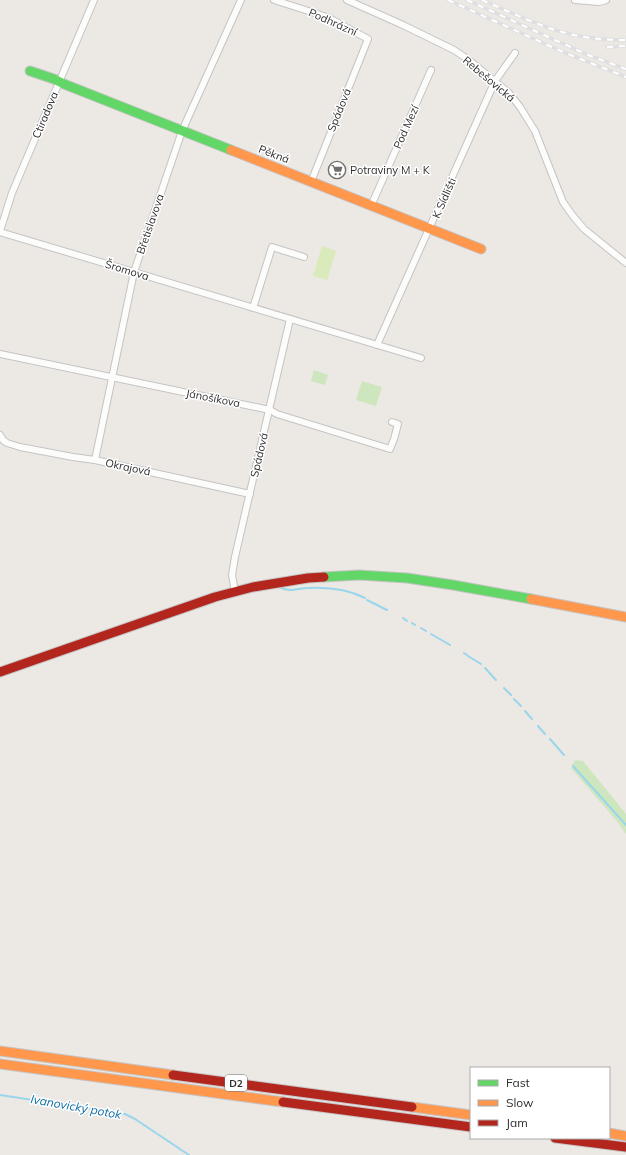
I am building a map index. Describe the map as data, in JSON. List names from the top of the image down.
{
  "streets": {
    "main road": ["Pěkná", "D2"],
    "street": [
      "Podhrázní",
      "Rebešovická",
      "Spádová",
      "Ctiradova",
      "Pod Mezí",
      "K Sídlišti",
      "Břetislavova",
      "Šromova",
      "Jánošíkova",
      "Okrajová"
    ]
  },
  "crossings": [
    ["Podhrázní", "Spádová"],
    ["Rebešovická", "K Sídlišti"],
    ["Spádová", "Pěkná"],
    ["Spádová", "Šromova"],
    ["Spádová", "Jánošíkova"],
    ["Spádová", "Okrajová"],
    ["Ctiradova", "Pěkná"],
    ["Ctiradova", "Šromova"],
    ["Pod Mezí", "Pěkná"],
    ["Pěkná", "K Sídlišti"],
    ["Pěkná", "Břetislavova"],
    ["K Sídlišti", "Šromova"],
    ["Břetislavova", "Šromova"],
    ["Břetislavova", "Jánošíkova"],
    ["Břetislavova", "Okrajová"]
  ],
  "water": ["Ivanovický potok"],
  "places": {
    "supermarket": ["Potraviny M + K"]
  },
  "legend": ["Fast", "Slow", "Jam"]
}
